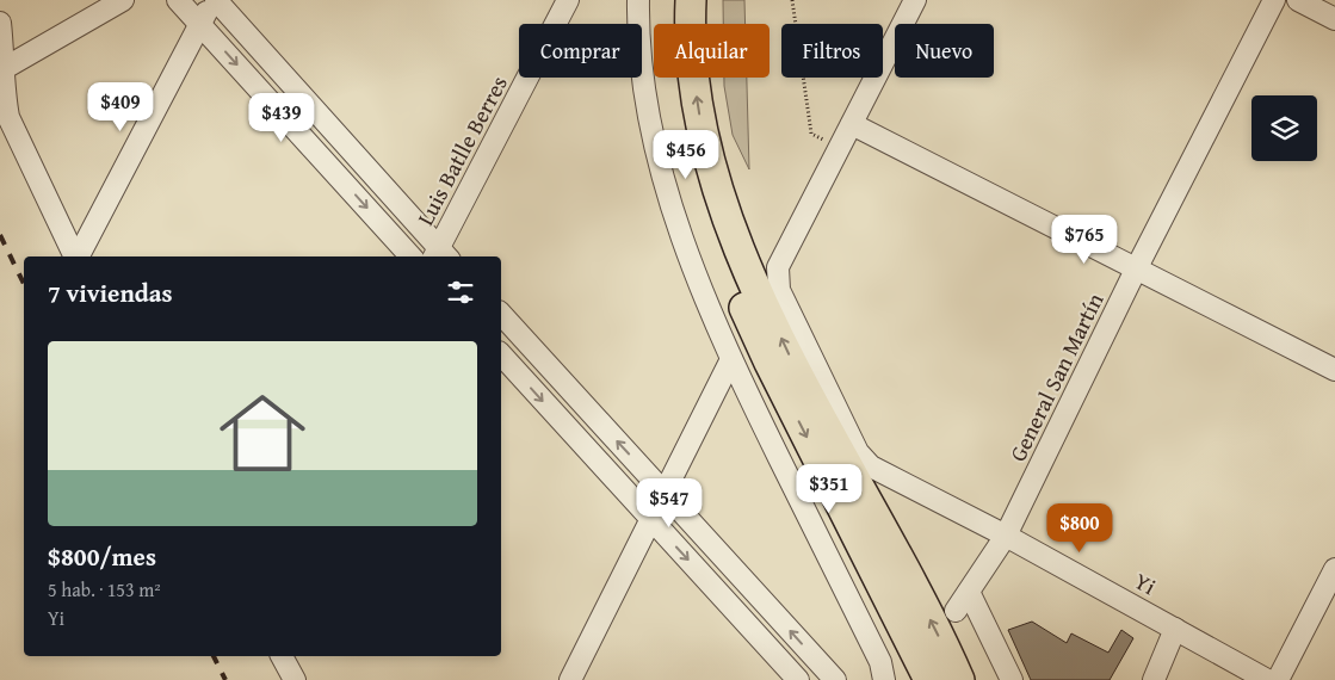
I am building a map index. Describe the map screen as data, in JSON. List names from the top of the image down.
{
  "streets": {
    "street": ["Luis Batlle Berres", "General San Martín", "Yi"]
  },
  "crossings": [
    ["General San Martín", "Yi"]
  ],
  "page": {
    "chip": [
      "Comprar",
      "Alquilar",
      "Filtros",
      "Nuevo"
    ],
    "price": [
      "$409",
      "$439",
      "$456",
      "$765",
      "$351",
      "$547",
      "$800"
    ],
    "heading": "7 viviendas",
    "list": [
      {
        "name": "$800/mes",
        "note": "5 hab. · 153 m² · Yi"
      }
    ]
  }
}
